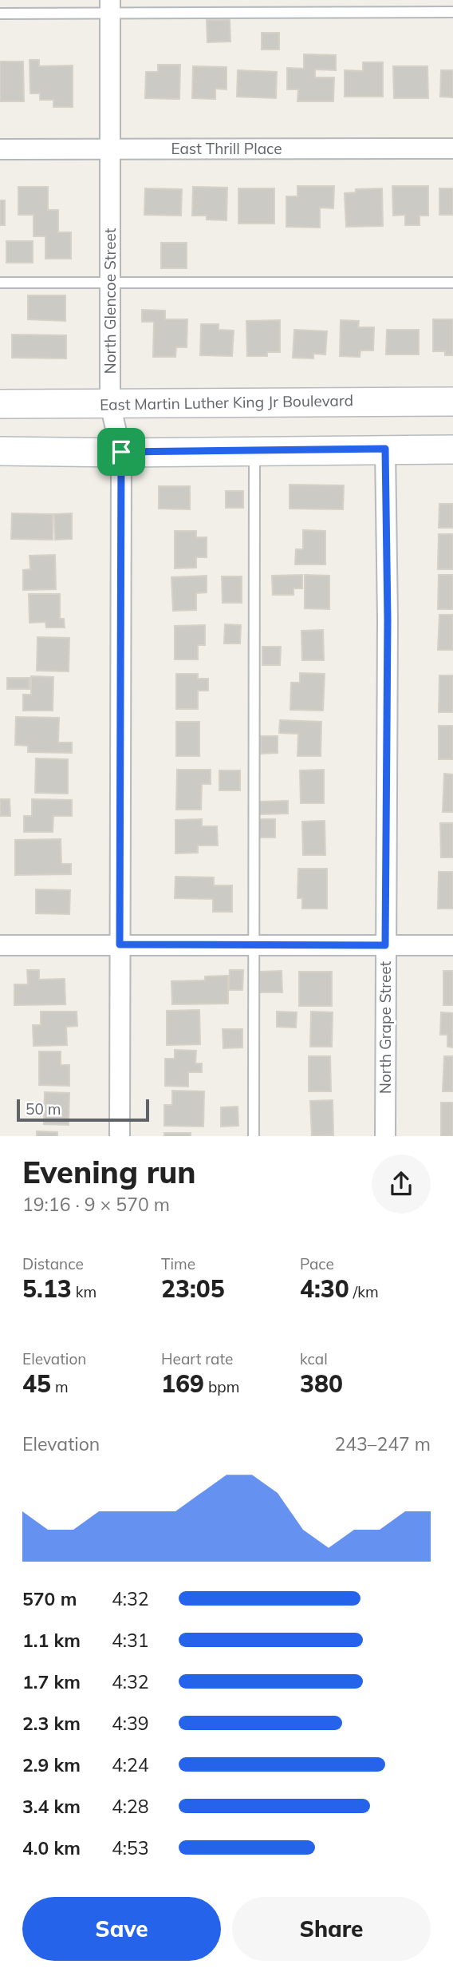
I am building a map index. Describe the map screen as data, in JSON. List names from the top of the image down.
{
  "streets": {
    "main road": ["East Martin Luther King Jr Boulevard"],
    "street": ["East Thrill Place", "North Glencoe Street", "North Grape Street"]
  },
  "crossings": [
    ["East Thrill Place", "North Glencoe Street"],
    ["North Glencoe Street", "East Martin Luther King Jr Boulevard"]
  ],
  "scale_bar": "50 m",
  "page": {
    "scale": "50 m",
    "heading": ["Evening run", "19:16 · 9 × 570 m"],
    "stats": [
      ["Distance", "5.13 km"],
      ["Time", "23:05"],
      ["Pace", "4:30 /km"],
      ["Elevation", "45 m"],
      ["Heart rate", "169 bpm"],
      ["kcal", "380"]
    ],
    "chart": ["Elevation", "243–247 m"],
    "list": [
      {
        "name": "570 m",
        "note": "4:32"
      },
      {
        "name": "1.1 km",
        "note": "4:31"
      },
      {
        "name": "1.7 km",
        "note": "4:32"
      },
      {
        "name": "2.3 km",
        "note": "4:39"
      },
      {
        "name": "2.9 km",
        "note": "4:24"
      },
      {
        "name": "3.4 km",
        "note": "4:28"
      },
      {
        "name": "4.0 km",
        "note": "4:53"
      }
    ],
    "buttons": ["Save", "Share"]
  }
}
